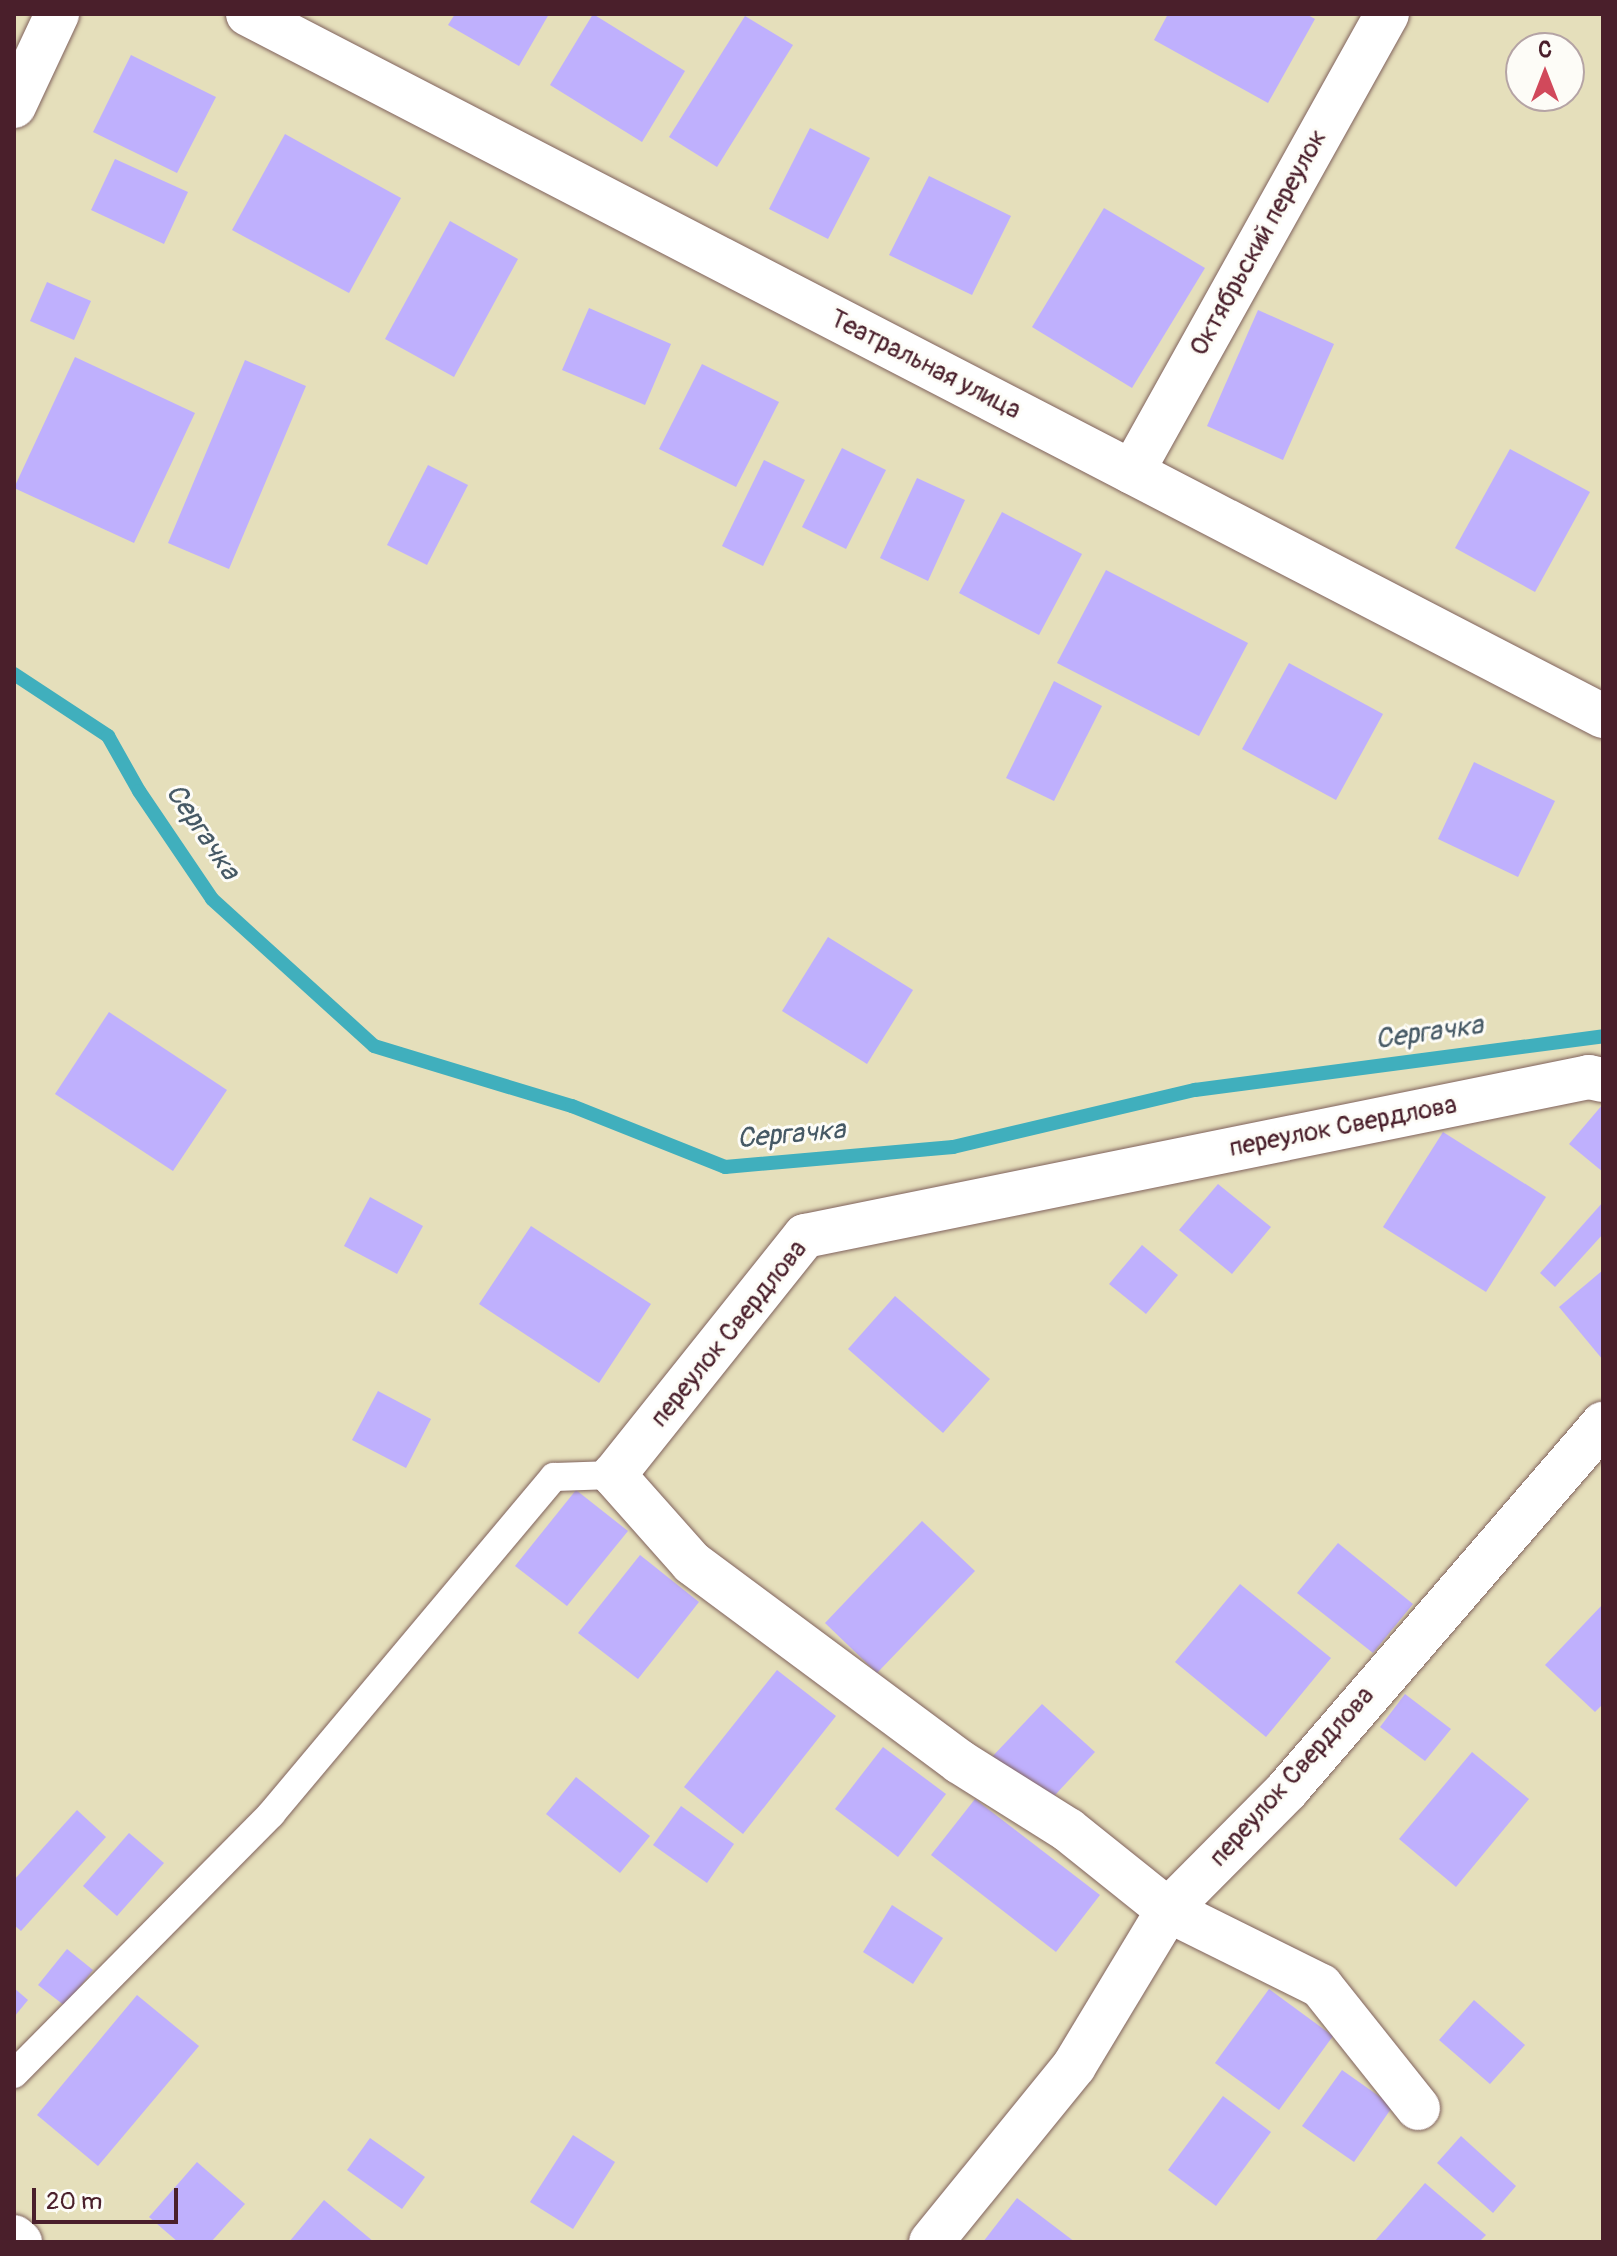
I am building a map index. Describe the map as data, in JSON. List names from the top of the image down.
{
  "streets": {
    "street": ["Октябрьский переулок", "Театральная улица", "переулок Свердлова"]
  },
  "crossings": [
    ["Октябрьский переулок", "Театральная улица"]
  ],
  "water": ["Сергачка"],
  "scale_bar": "20 m",
  "north": "top"
}
